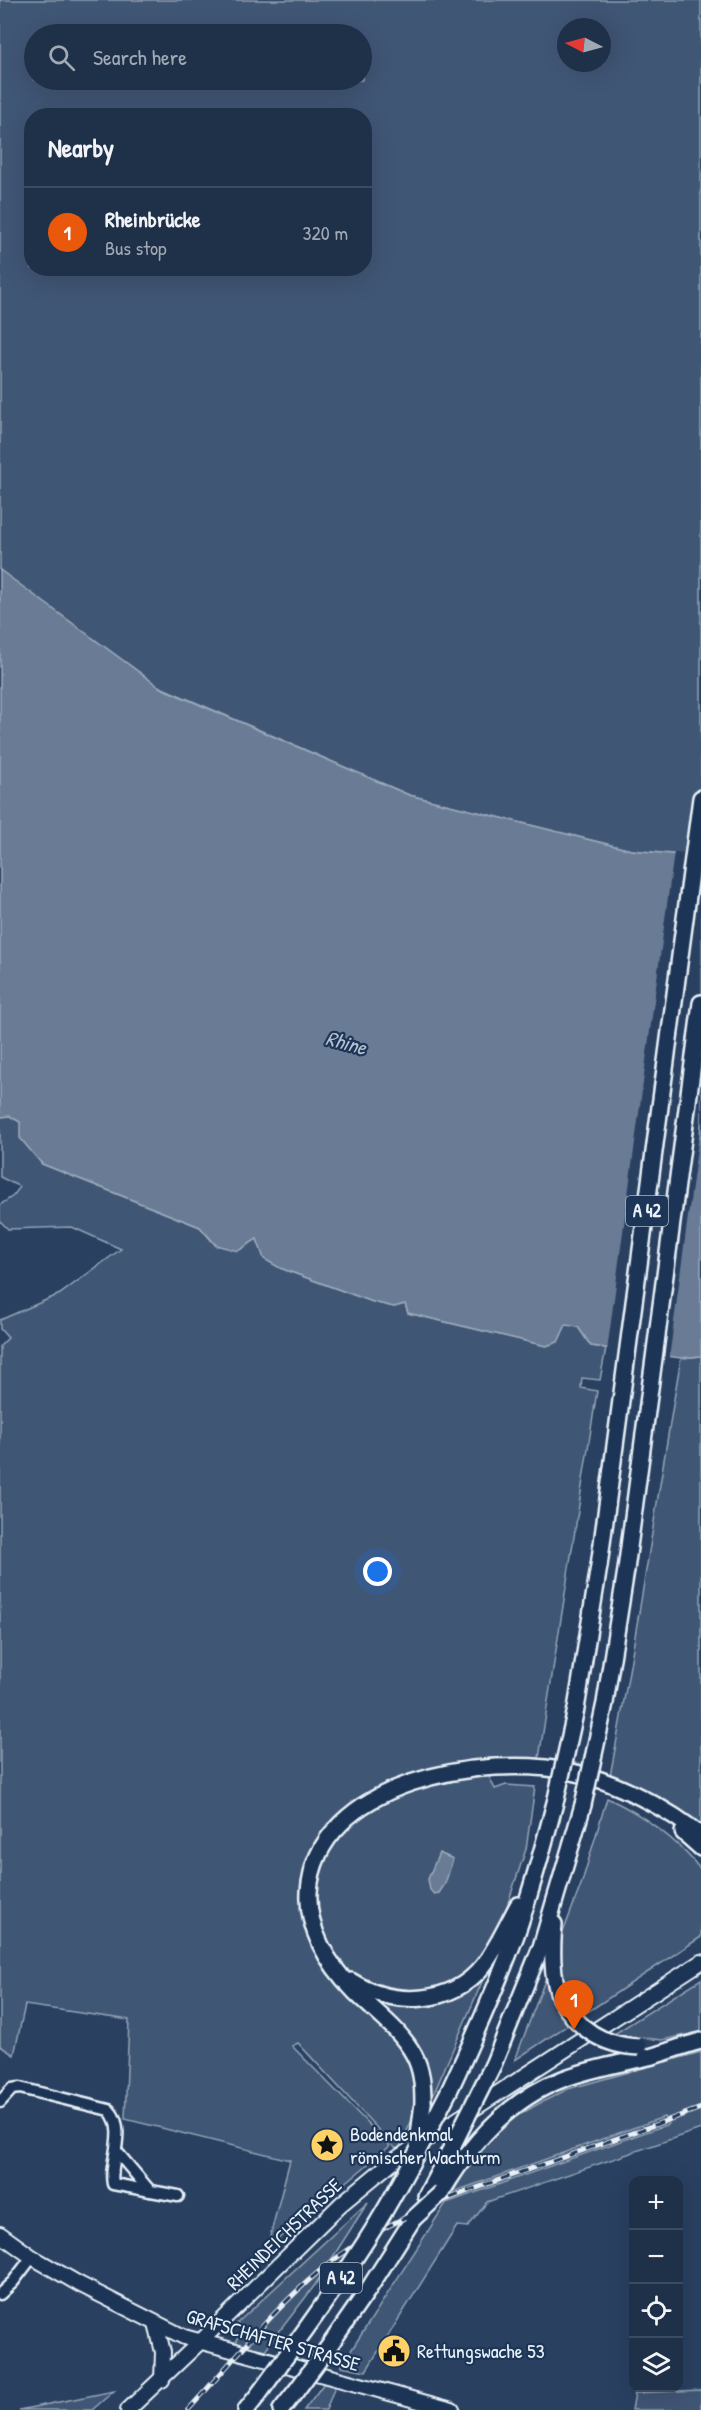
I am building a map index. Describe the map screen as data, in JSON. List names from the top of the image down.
{
  "streets": {
    "highway": ["A 42"],
    "main road": ["RHEINDEICHSTRASSE", "GRAFSCHAFTER STRASSE"]
  },
  "crossings": [
    ["RHEINDEICHSTRASSE", "GRAFSCHAFTER STRASSE"]
  ],
  "water": ["Rhine"],
  "places": {
    "place": ["Bodendenkmal römischer Wachturm"],
    "public building": ["Rettungswache 53"]
  },
  "north": "left",
  "page": {
    "search": "Search here",
    "heading": "Nearby",
    "list": [
      {
        "mark": "1",
        "name": "Rheinbrücke",
        "note": "Bus stop",
        "value": "320 m"
      }
    ],
    "pins": "1",
    "map_buttons": ["+", "−"]
  }
}
